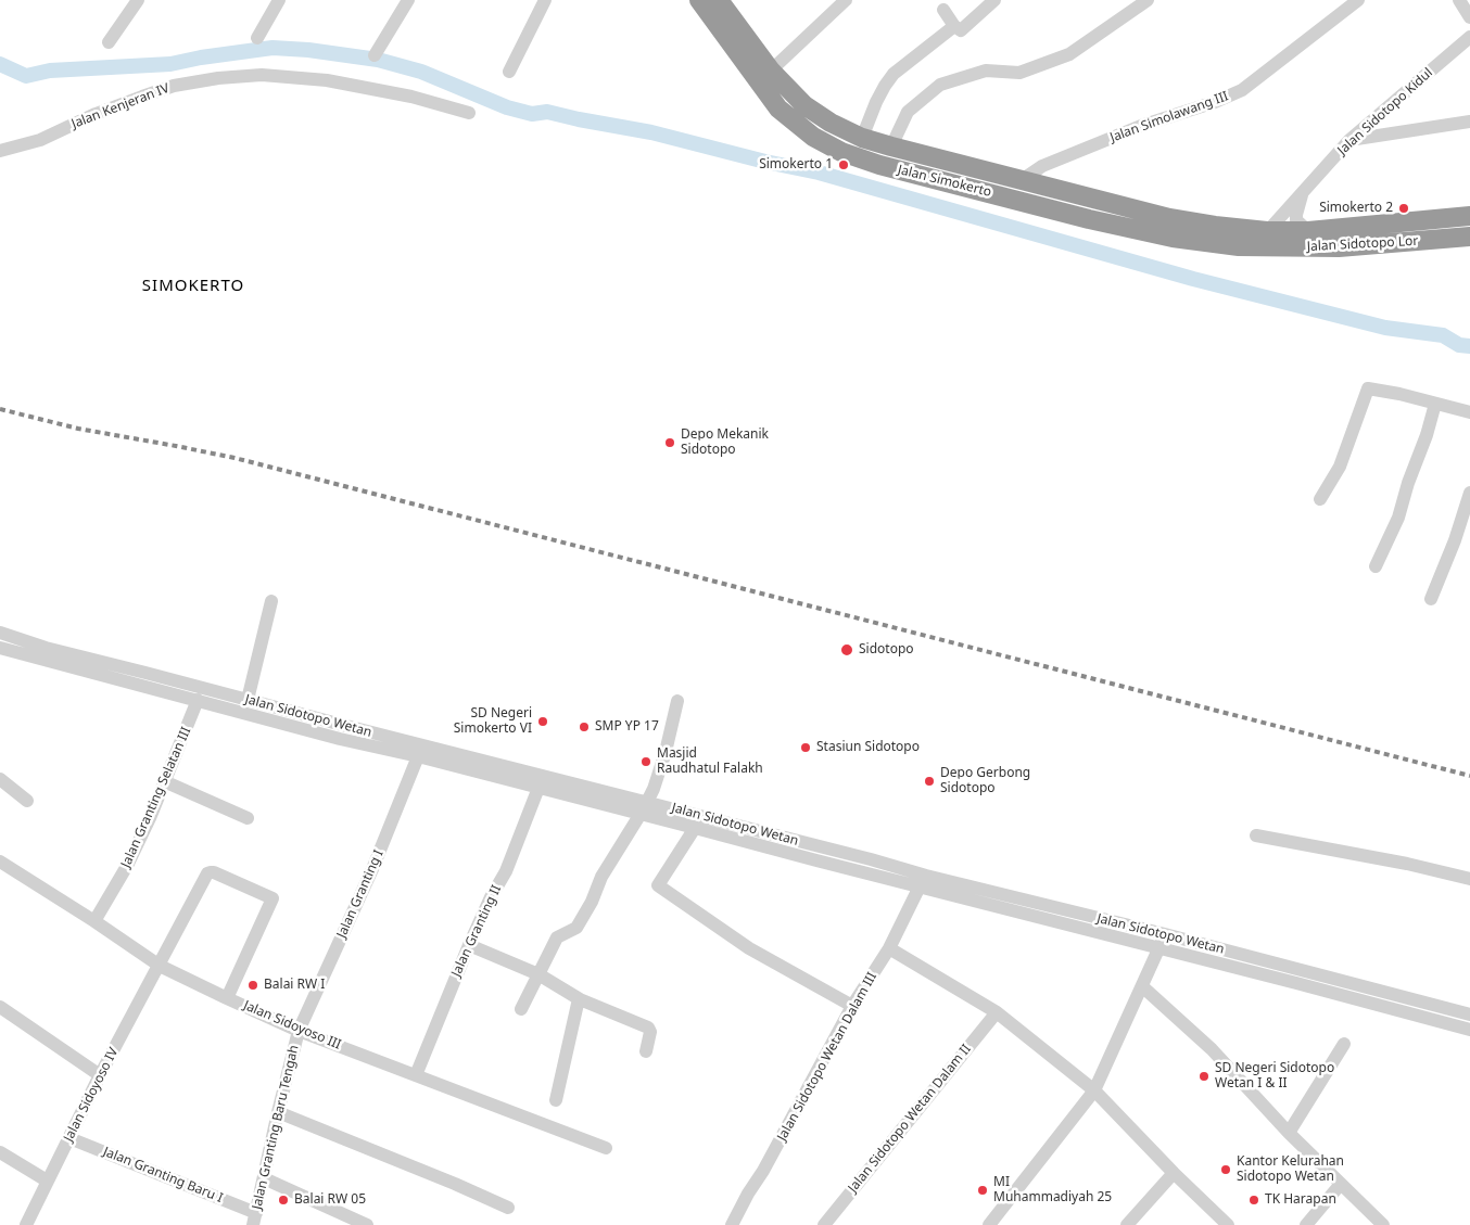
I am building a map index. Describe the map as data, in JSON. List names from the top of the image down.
{
  "streets": {
    "highway": ["Jalan Simokerto", "Jalan Sidotopo Lor"],
    "street": [
      "Jalan Kenjeran IV",
      "Jalan Sidotopo Kidul",
      "Jalan Simolawang III",
      "Jalan Sidotopo Wetan",
      "Jalan Granting Selatan III",
      "Jalan Granting I",
      "Jalan Granting II",
      "Jalan Sidoyoso III",
      "Jalan Sidotopo Wetan Dalam III",
      "Jalan Sidoyoso IV",
      "Jalan Sidotopo Wetan Dalam II",
      "Jalan Granting Baru Tengah",
      "Jalan Granting Baru I"
    ]
  },
  "crossings": [
    ["Jalan Sidotopo Kidul", "Jalan Simokerto"],
    ["Jalan Sidotopo Kidul", "Jalan Sidotopo Lor"],
    ["Jalan Simolawang III", "Jalan Simokerto"],
    ["Jalan Simokerto", "Jalan Sidotopo Lor"],
    ["Jalan Sidotopo Wetan", "Jalan Granting Selatan III"],
    ["Jalan Sidotopo Wetan", "Jalan Granting I"],
    ["Jalan Sidotopo Wetan", "Jalan Granting II"],
    ["Jalan Sidotopo Wetan", "Jalan Sidotopo Wetan Dalam III"],
    ["Jalan Granting Selatan III", "Jalan Sidoyoso III"],
    ["Jalan Granting I", "Jalan Sidoyoso III"],
    ["Jalan Granting I", "Jalan Granting Baru Tengah"],
    ["Jalan Granting II", "Jalan Sidoyoso III"],
    ["Jalan Sidoyoso III", "Jalan Sidoyoso IV"],
    ["Jalan Sidoyoso III", "Jalan Granting Baru Tengah"],
    ["Jalan Sidoyoso IV", "Jalan Granting Baru I"],
    ["Jalan Granting Baru Tengah", "Jalan Granting Baru I"]
  ],
  "districts": ["SIMOKERTO"],
  "places": [
    "Simokerto 1",
    "Simokerto 2",
    "Depo Mekanik Sidotopo",
    "Sidotopo",
    "SD Negeri Simokerto VI",
    "SMP YP 17",
    "Stasiun Sidotopo",
    "Masjid Raudhatul Falakh",
    "Depo Gerbong Sidotopo",
    "Balai RW I",
    "SD Negeri Sidotopo Wetan I & II",
    "Kantor Kelurahan Sidotopo Wetan",
    "MI Muhammadiyah 25",
    "Balai RW 05",
    "TK Harapan"
  ]
}
